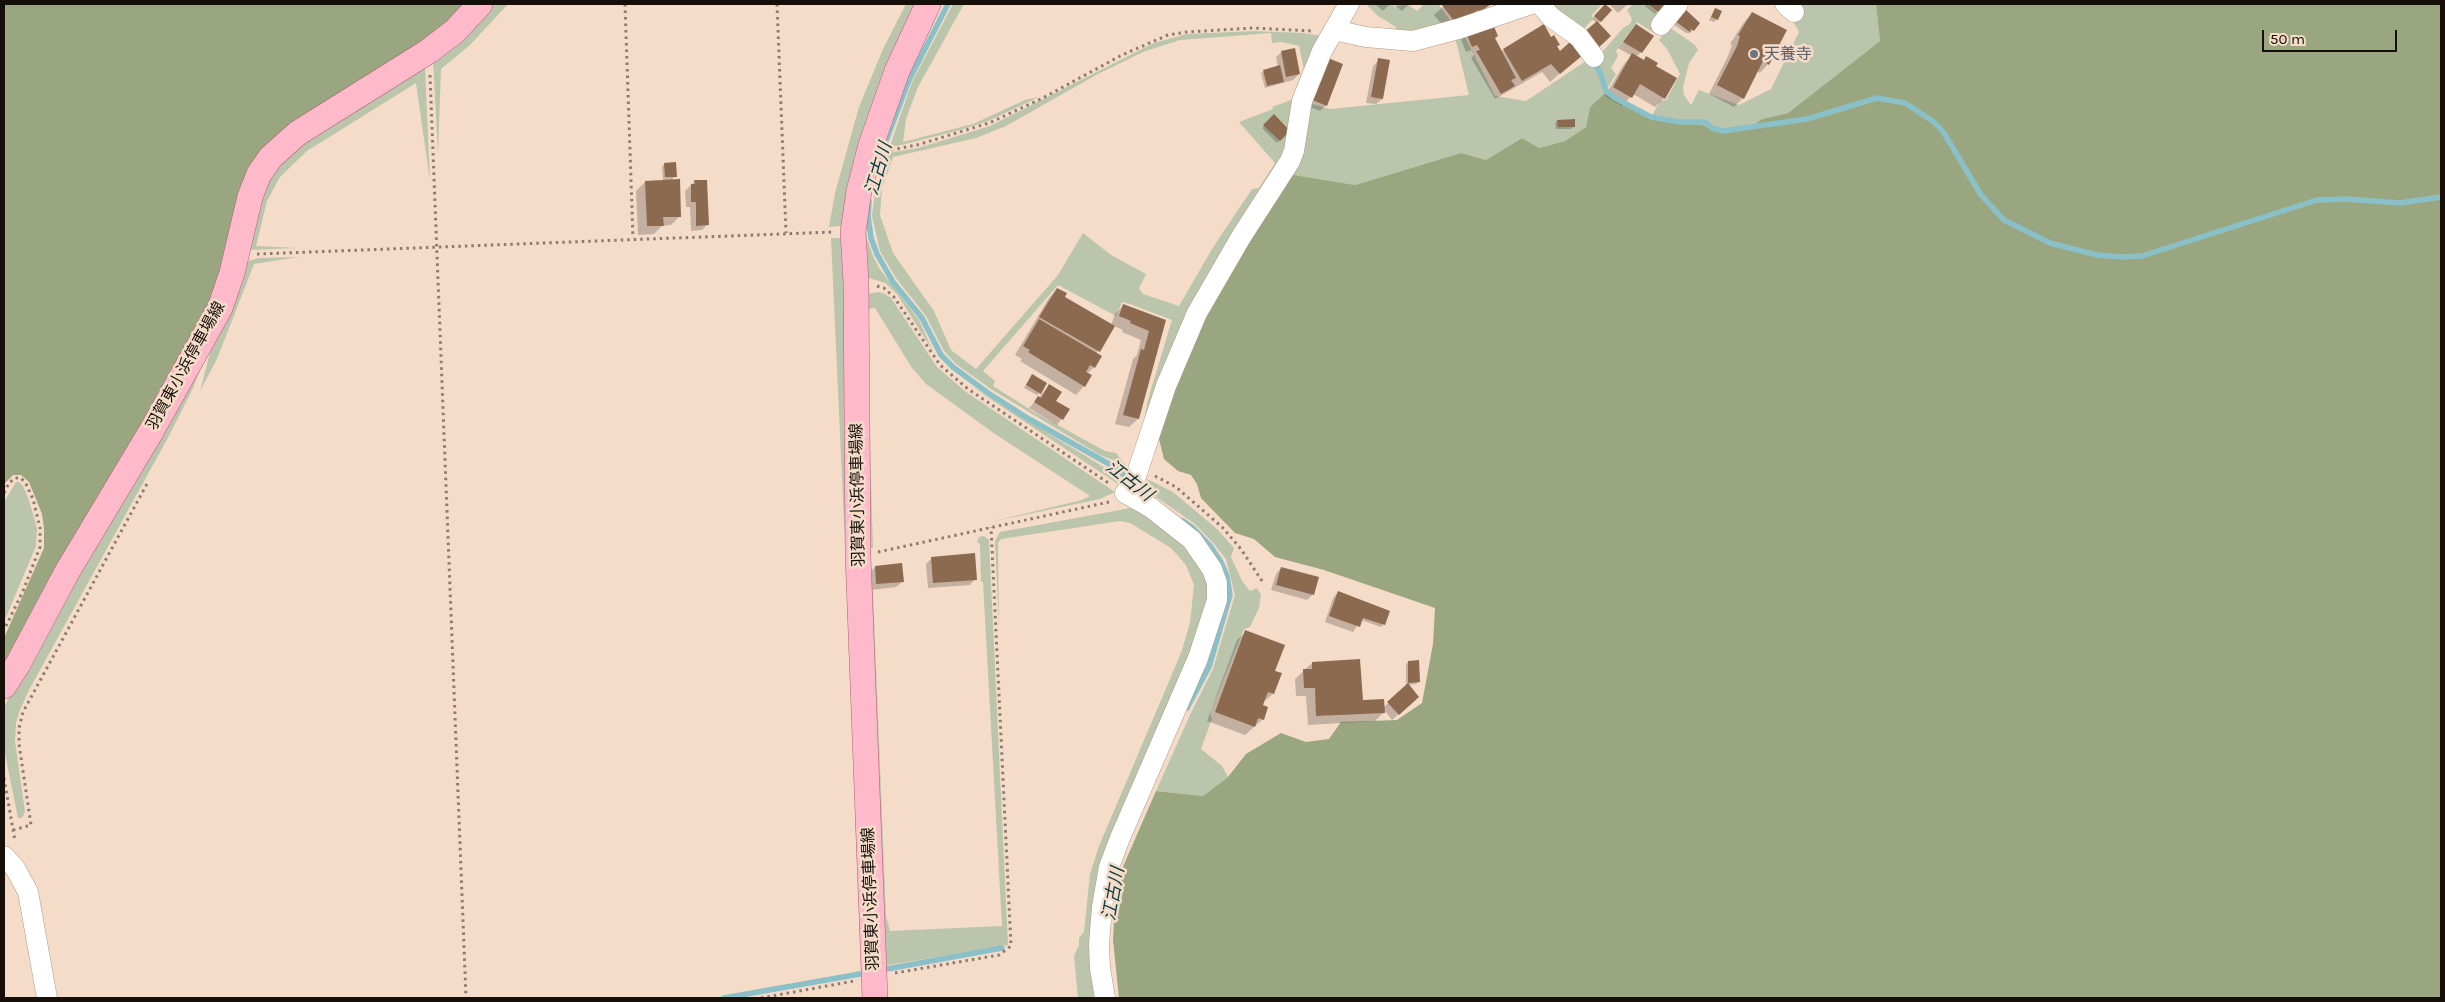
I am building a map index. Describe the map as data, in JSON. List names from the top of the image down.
{
  "streets": {
    "main road": ["羽賀東小浜停車場線"]
  },
  "water": ["江古川"],
  "places": ["天養寺"],
  "scale_bar": "50 m"
}
